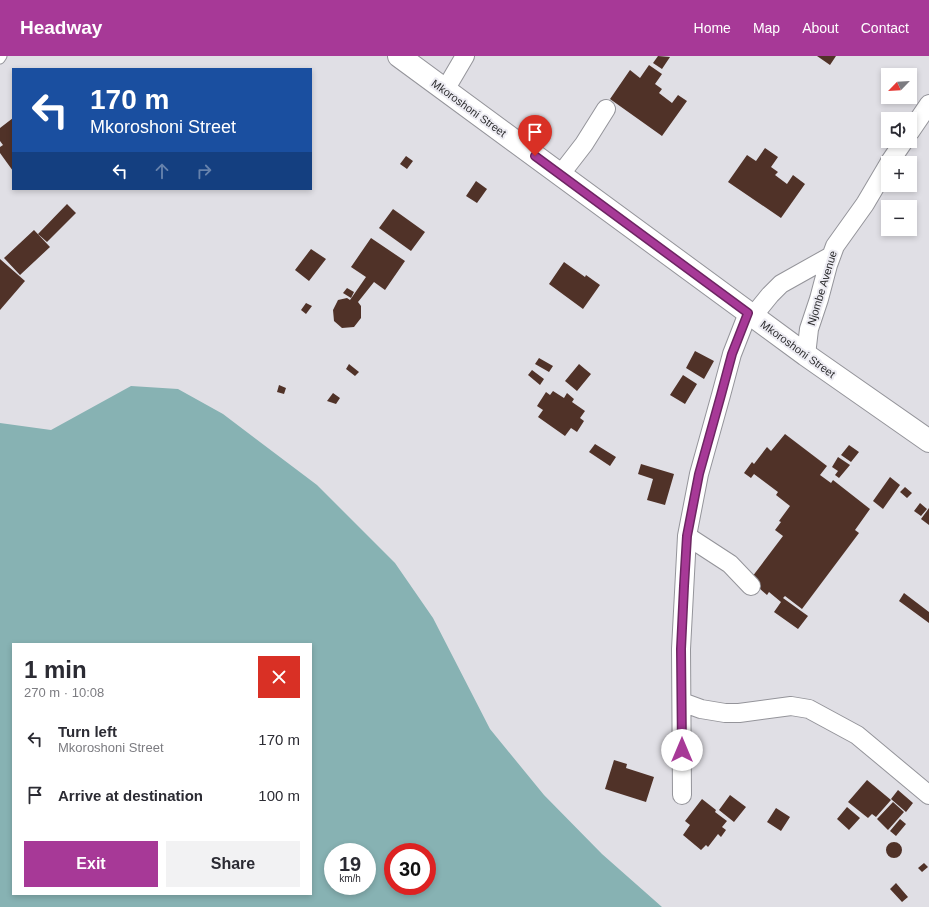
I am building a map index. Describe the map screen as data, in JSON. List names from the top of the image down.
{
  "streets": {
    "street": ["Mkoroshoni Street", "Njombe Avenue"]
  },
  "crossings": [
    ["Mkoroshoni Street", "Njombe Avenue"]
  ],
  "north": "bottom left",
  "page": {
    "header": "Headway",
    "nav": [
      "Home",
      "Map",
      "About",
      "Contact"
    ],
    "map_buttons": ["+", "−"],
    "turn": ["170 m", "Mkoroshoni Street"],
    "heading": ["1 min", "270 m · 10:08"],
    "list": [
      {
        "name": "Turn left",
        "note": "Mkoroshoni Street",
        "value": "170 m"
      },
      {
        "name": "Arrive at destination",
        "value": "100 m"
      }
    ],
    "buttons": ["Exit", "Share"],
    "speed": "19 km/h",
    "limit": "30"
  }
}
